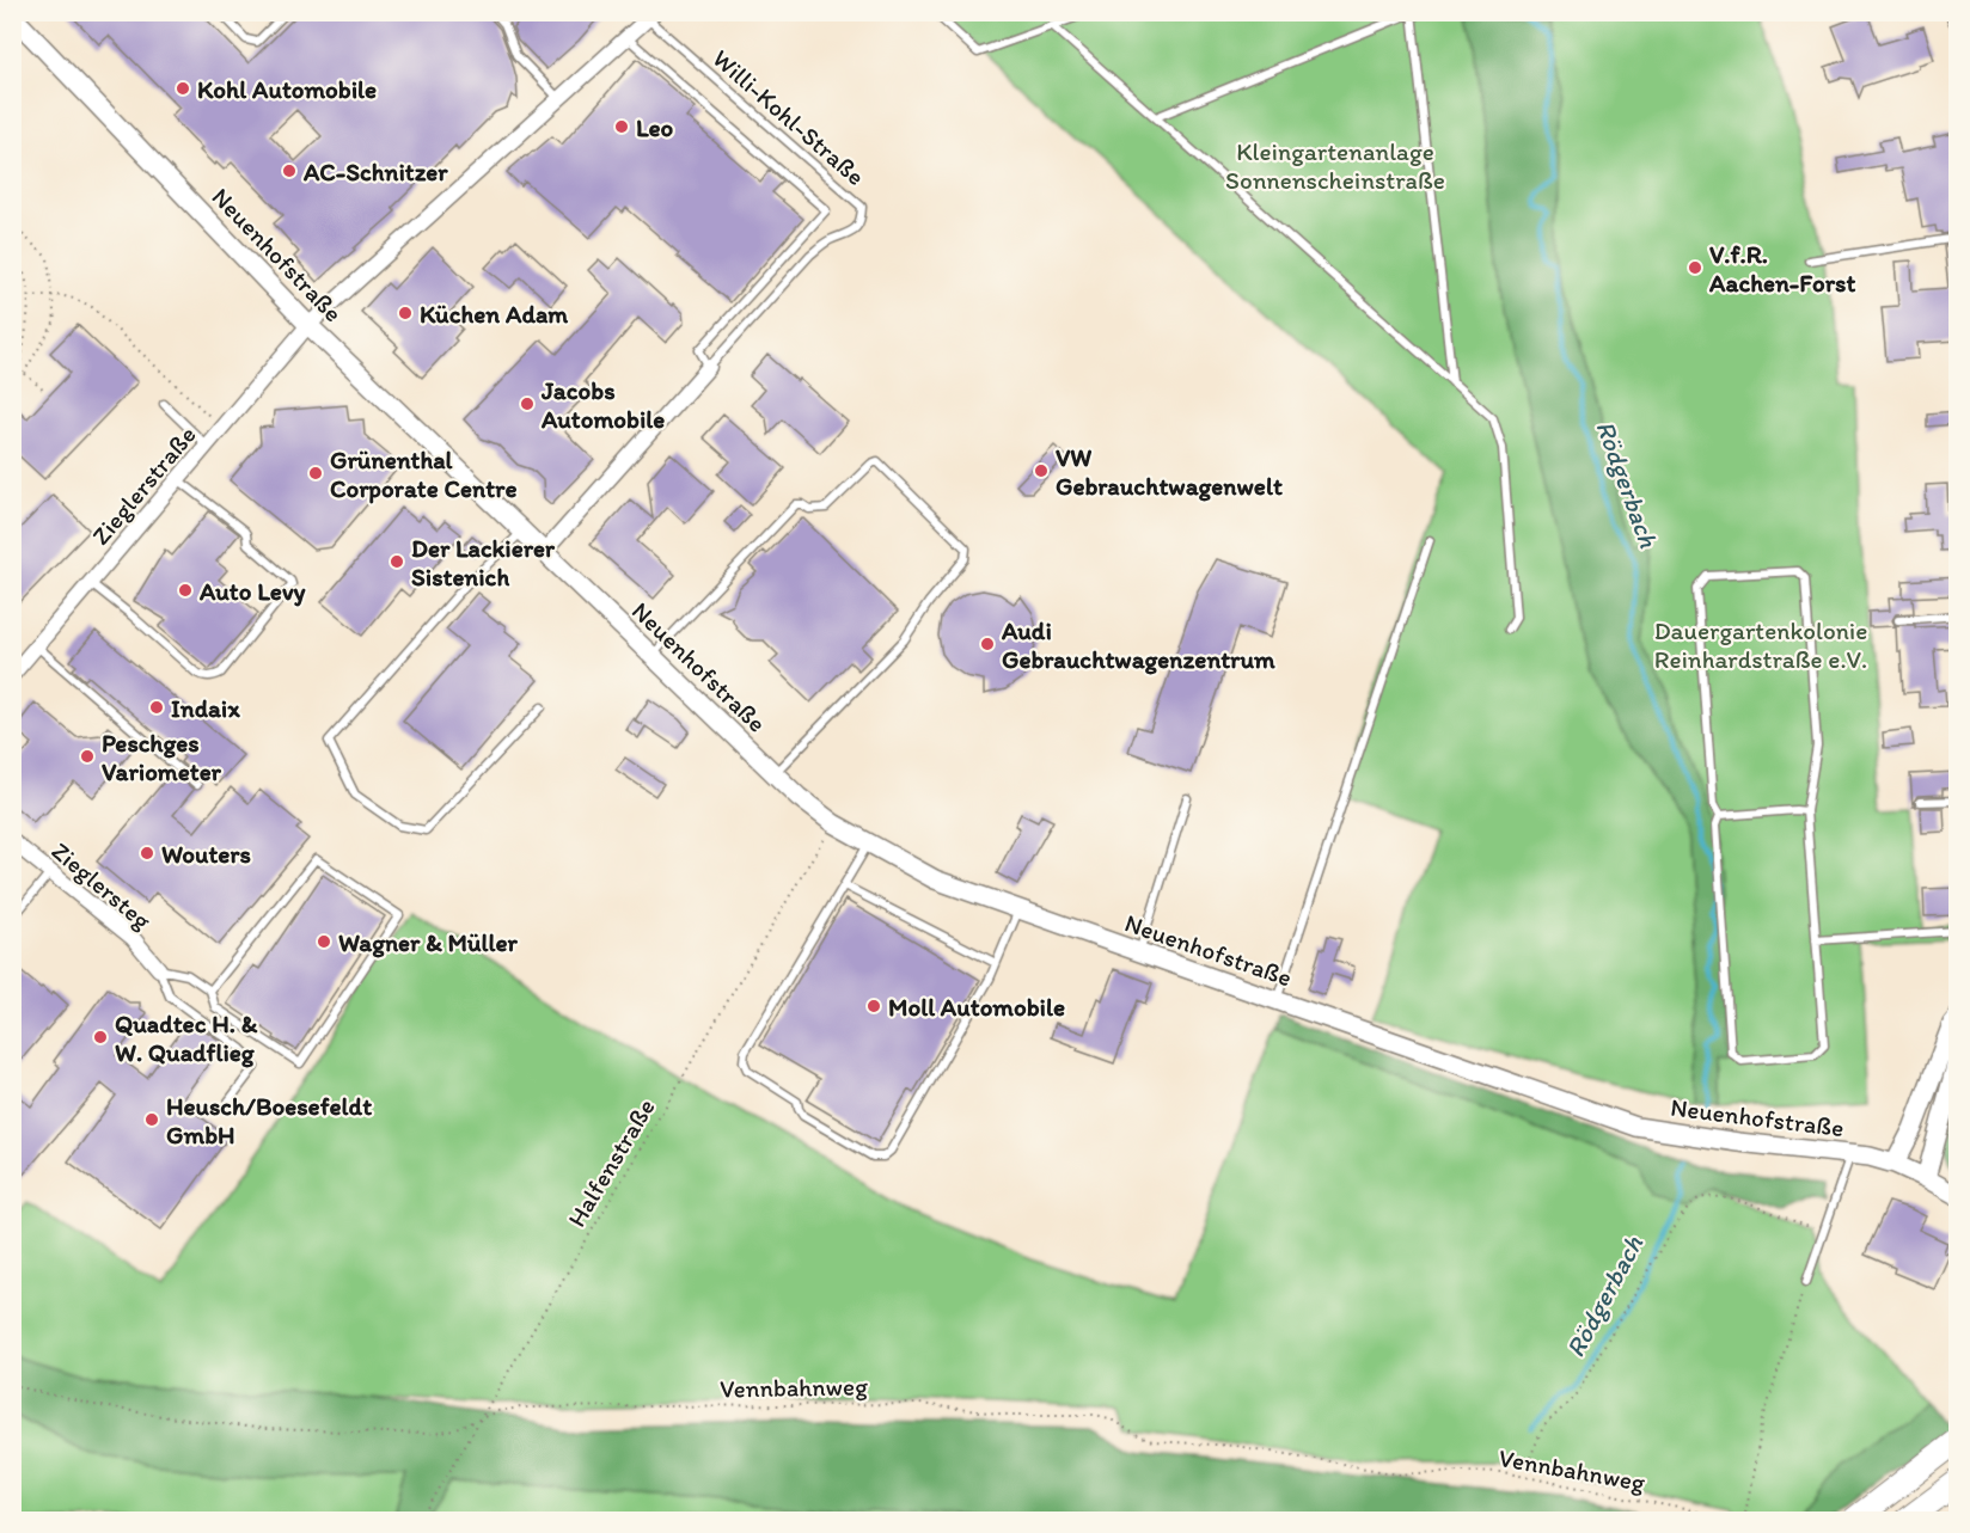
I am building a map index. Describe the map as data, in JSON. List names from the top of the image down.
{
  "streets": {
    "street": ["Neuenhofstraße", "Zieglerstraße", "Zieglersteg"],
    "lane": ["Willi-Kohl-Straße"],
    "path": ["Halfenstraße", "Vennbahnweg"]
  },
  "crossings": [
    ["Willi-Kohl-Straße", "Zieglerstraße"],
    ["Neuenhofstraße", "Zieglerstraße"],
    ["Neuenhofstraße", "Halfenstraße"],
    ["Halfenstraße", "Vennbahnweg"]
  ],
  "water": ["Rödgerbach"],
  "parks": ["Kleingartenanlage Sonnenscheinstraße", "Dauergartenkolonie Reinhardstraße e.V."],
  "places": [
    "Kohl Automobile",
    "Leo",
    "AC-Schnitzer",
    "V.f.R. Aachen-Forst",
    "Küchen Adam",
    "Jacobs Automobile",
    "VW Gebrauchtwagenwelt",
    "Grünenthal Corporate Centre",
    "Der Lackierer Sistenich",
    "Auto Levy",
    "Audi Gebrauchtwagenzentrum",
    "Indaix",
    "Peschges Variometer",
    "Wouters",
    "Wagner & Müller",
    "Moll Automobile",
    "Quadtec H. & W. Quadflieg",
    "Heusch/Boesefeldt GmbH"
  ]
}
